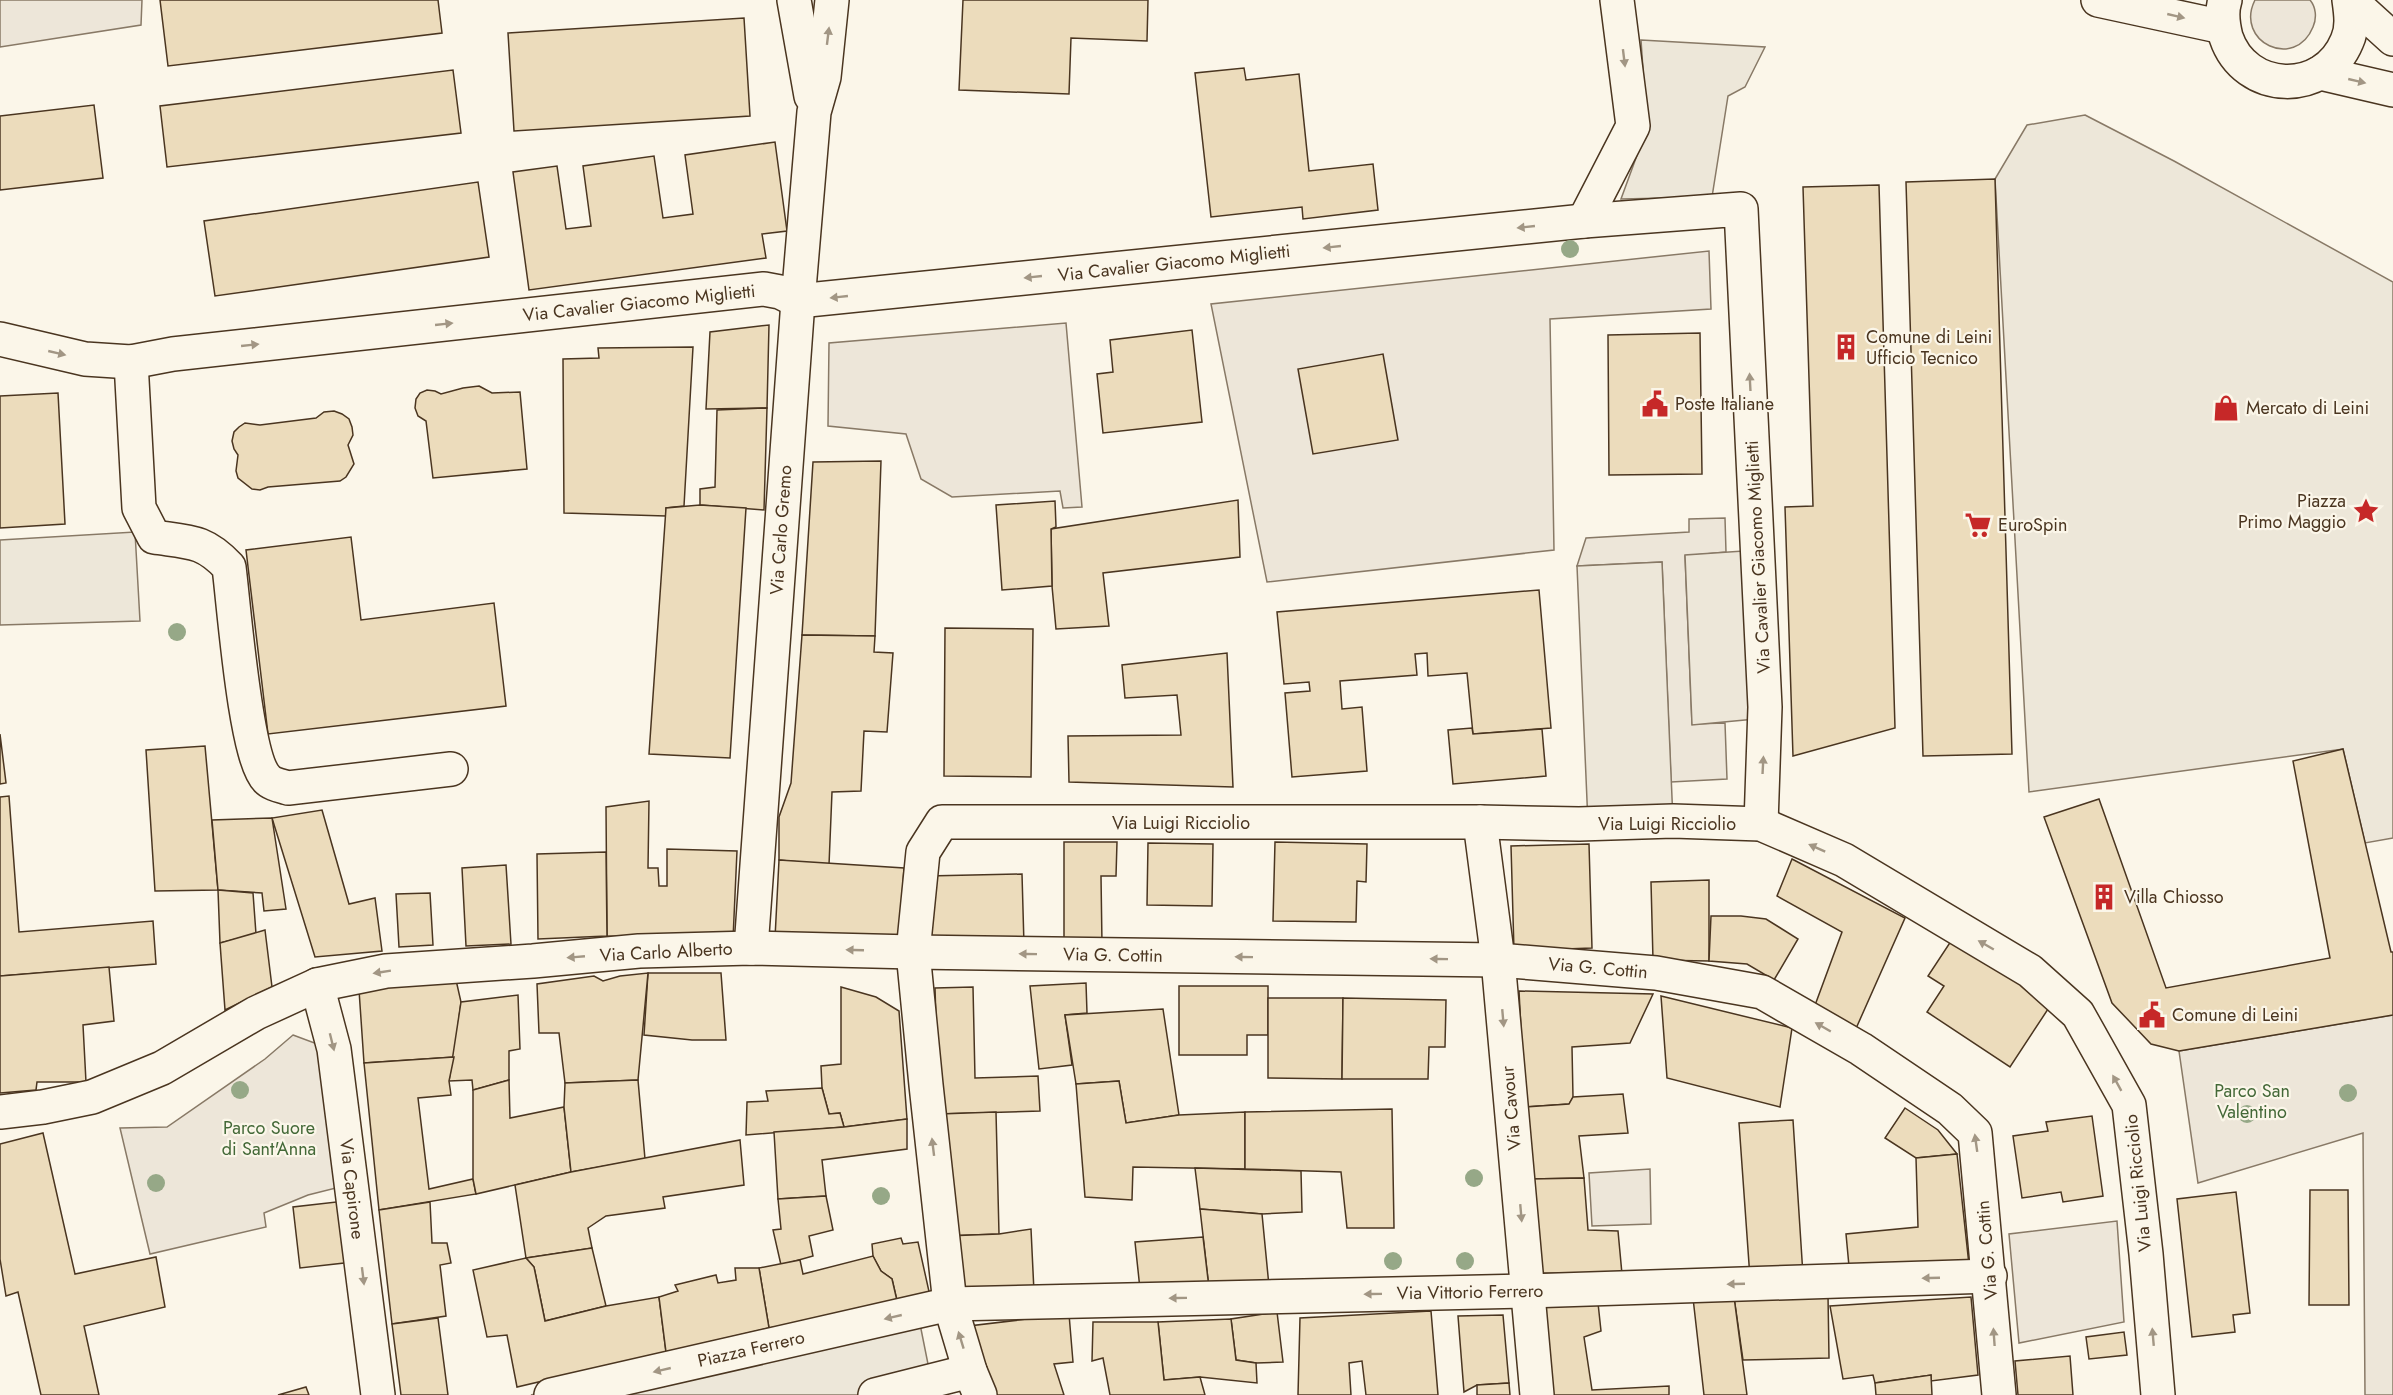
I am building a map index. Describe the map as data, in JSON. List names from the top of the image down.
{
  "streets": {
    "street": [
      "Via Cavalier Giacomo Miglietti",
      "Via Carlo Gremo",
      "Via Luigi Ricciolio",
      "Via Carlo Alberto",
      "Via G. Cottin",
      "Via Cavour",
      "Via Capirone",
      "Via Vittorio Ferrero",
      "Piazza Ferrero"
    ]
  },
  "crossings": [
    ["Via Cavalier Giacomo Miglietti", "Via Carlo Gremo"],
    ["Via Cavalier Giacomo Miglietti", "Via Luigi Ricciolio"],
    ["Via Carlo Gremo", "Via Carlo Alberto"],
    ["Via Luigi Ricciolio", "Via Carlo Alberto"],
    ["Via Luigi Ricciolio", "Via G. Cottin"],
    ["Via Luigi Ricciolio", "Via Cavour"],
    ["Via Carlo Alberto", "Via G. Cottin"],
    ["Via Carlo Alberto", "Via Capirone"],
    ["Via G. Cottin", "Via Cavour"],
    ["Via G. Cottin", "Via Vittorio Ferrero"],
    ["Via Cavour", "Via Vittorio Ferrero"],
    ["Via Vittorio Ferrero", "Piazza Ferrero"]
  ],
  "one_way": [
    "Via Luigi Ricciolio",
    "Via Carlo Alberto",
    "Via G. Cottin",
    "Via Cavour",
    "Via Capirone",
    "Via Vittorio Ferrero",
    "Piazza Ferrero"
  ],
  "parks": ["Parco San Valentino", "Parco Suore di Sant'Anna"],
  "places": {
    "building": ["Comune di Leini Ufficio Tecnico", "Villa Chiosso"],
    "public building": ["Poste Italiane", "Comune di Leini"],
    "shop": ["Mercato di Leini"],
    "place": ["Piazza Primo Maggio"],
    "supermarket": ["EuroSpin"]
  }
}
